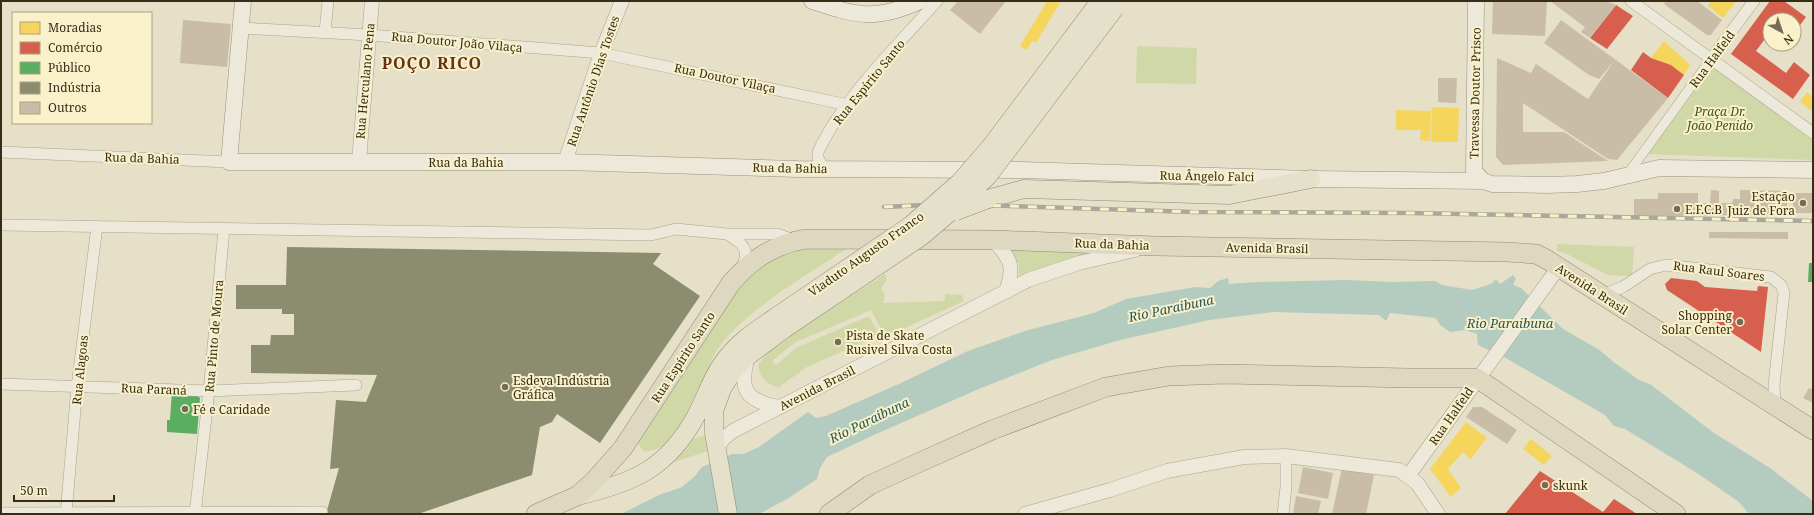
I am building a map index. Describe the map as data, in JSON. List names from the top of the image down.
{
  "streets": {
    "highway": ["Rua Espírito Santo", "Rua da Bahia", "Avenida Brasil"],
    "main road": ["Travessa Doutor Prisco", "Rua Ângelo Falci", "Viaduto Augusto Franco"],
    "street": [
      "Rua Doutor João Vilaça",
      "Rua Halfeld",
      "Rua Doutor Vilaça",
      "Rua Herculano Pena",
      "Rua Antônio Dias Tostes",
      "Rua Raul Soares",
      "Rua Pinto de Moura",
      "Rua Alagoas",
      "Rua Paraná"
    ]
  },
  "crossings": [
    ["Rua Doutor João Vilaça", "Rua Doutor Vilaça"],
    ["Rua Doutor João Vilaça", "Rua Herculano Pena"],
    ["Rua Doutor João Vilaça", "Rua Antônio Dias Tostes"],
    ["Rua Halfeld", "Rua Ângelo Falci"],
    ["Rua Halfeld", "Avenida Brasil"],
    ["Rua Doutor Vilaça", "Rua Antônio Dias Tostes"],
    ["Rua Doutor Vilaça", "Rua Espírito Santo"],
    ["Rua Herculano Pena", "Rua da Bahia"],
    ["Rua Antônio Dias Tostes", "Rua da Bahia"],
    ["Rua Espírito Santo", "Rua da Bahia"],
    ["Rua Espírito Santo", "Viaduto Augusto Franco"],
    ["Travessa Doutor Prisco", "Rua Ângelo Falci"],
    ["Rua da Bahia", "Rua Ângelo Falci"],
    ["Rua da Bahia", "Avenida Brasil"],
    ["Rua da Bahia", "Rua Pinto de Moura"],
    ["Rua da Bahia", "Rua Alagoas"],
    ["Avenida Brasil", "Viaduto Augusto Franco"],
    ["Avenida Brasil", "Rua Raul Soares"],
    ["Rua Pinto de Moura", "Rua Paraná"],
    ["Rua Alagoas", "Rua Paraná"]
  ],
  "districts": ["POÇO RICO"],
  "water": ["Rio Paraibuna"],
  "parks": ["Praça Dr. João Penido"],
  "places": [
    "Estação Juiz de Fora",
    "E.F.C.B",
    "Shopping Solar Center",
    "Pista de Skate Rusivel Silva Costa",
    "Esdeva Indústria Gráfica",
    "Fé e Caridade",
    "skunk"
  ],
  "legend": [
    "Moradias",
    "Comércio",
    "Público",
    "Indústria",
    "Outros"
  ],
  "scale_bar": "50 m",
  "north": "bottom right"
}
